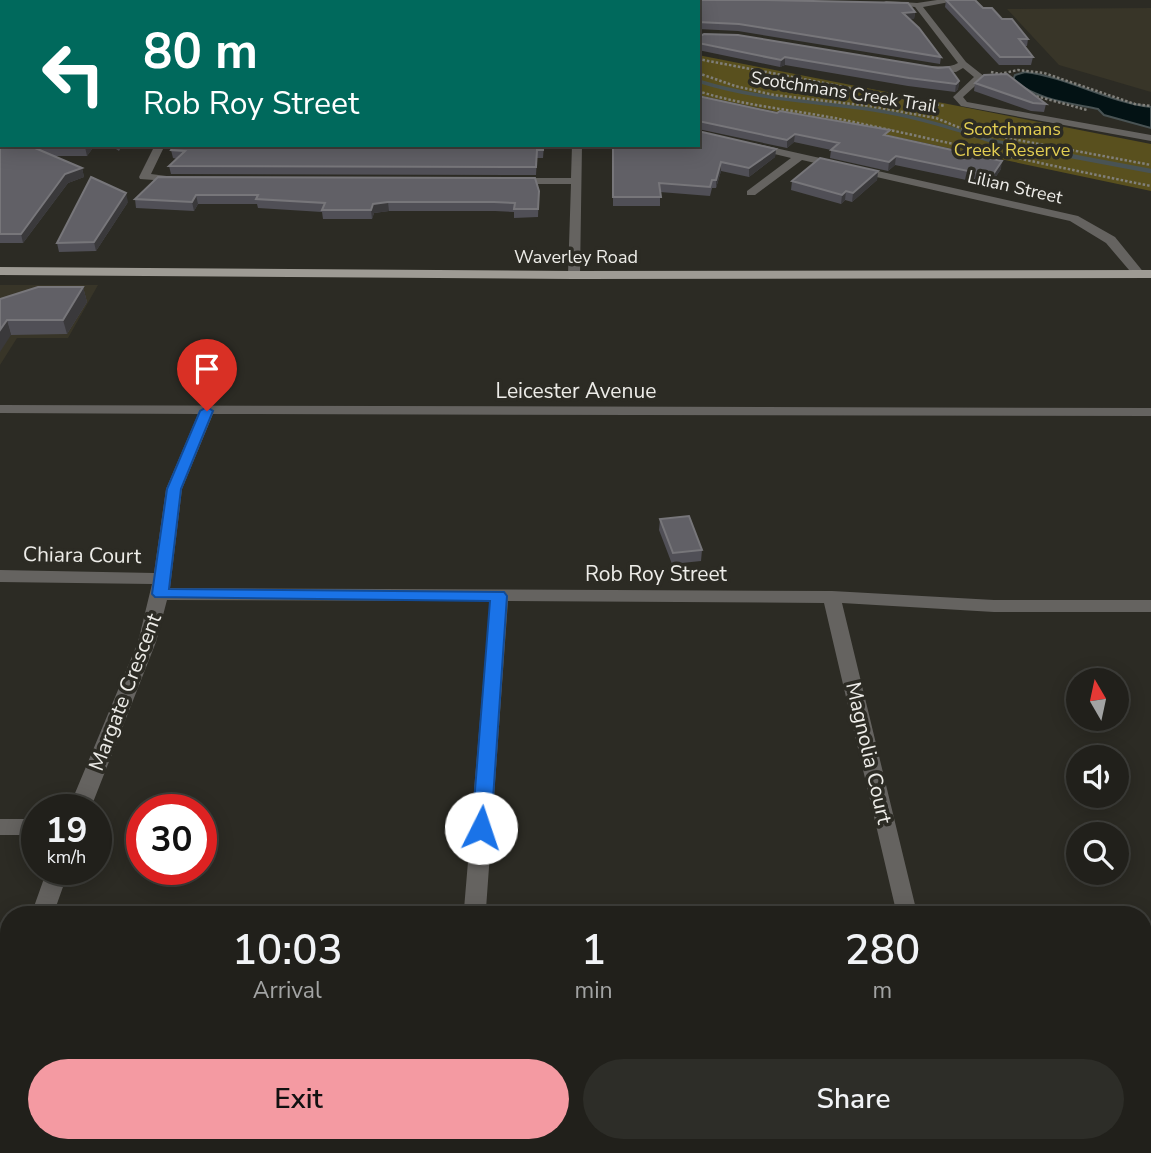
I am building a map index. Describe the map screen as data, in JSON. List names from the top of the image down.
{
  "streets": {
    "main road": ["Waverley Road"],
    "street": [
      "Lilian Street",
      "Leicester Avenue",
      "Chiara Court",
      "Rob Roy Street",
      "Margate Crescent",
      "Magnolia Court"
    ],
    "path": ["Scotchmans Creek Trail"]
  },
  "crossings": [
    ["Lilian Street", "Waverley Road"],
    ["Leicester Avenue", "Margate Crescent"],
    ["Chiara Court", "Rob Roy Street"],
    ["Chiara Court", "Margate Crescent"],
    ["Rob Roy Street", "Margate Crescent"],
    ["Rob Roy Street", "Magnolia Court"]
  ],
  "parks": ["Scotchmans Creek Reserve"],
  "north": "top",
  "page": {
    "turn": ["80 m", "Rob Roy Street"],
    "speed": "19 km/h",
    "limit": "30",
    "eta": [
      "10:03",
      "Arrival",
      "1",
      "min",
      "280",
      "m"
    ],
    "buttons": ["Exit", "Share"]
  }
}
